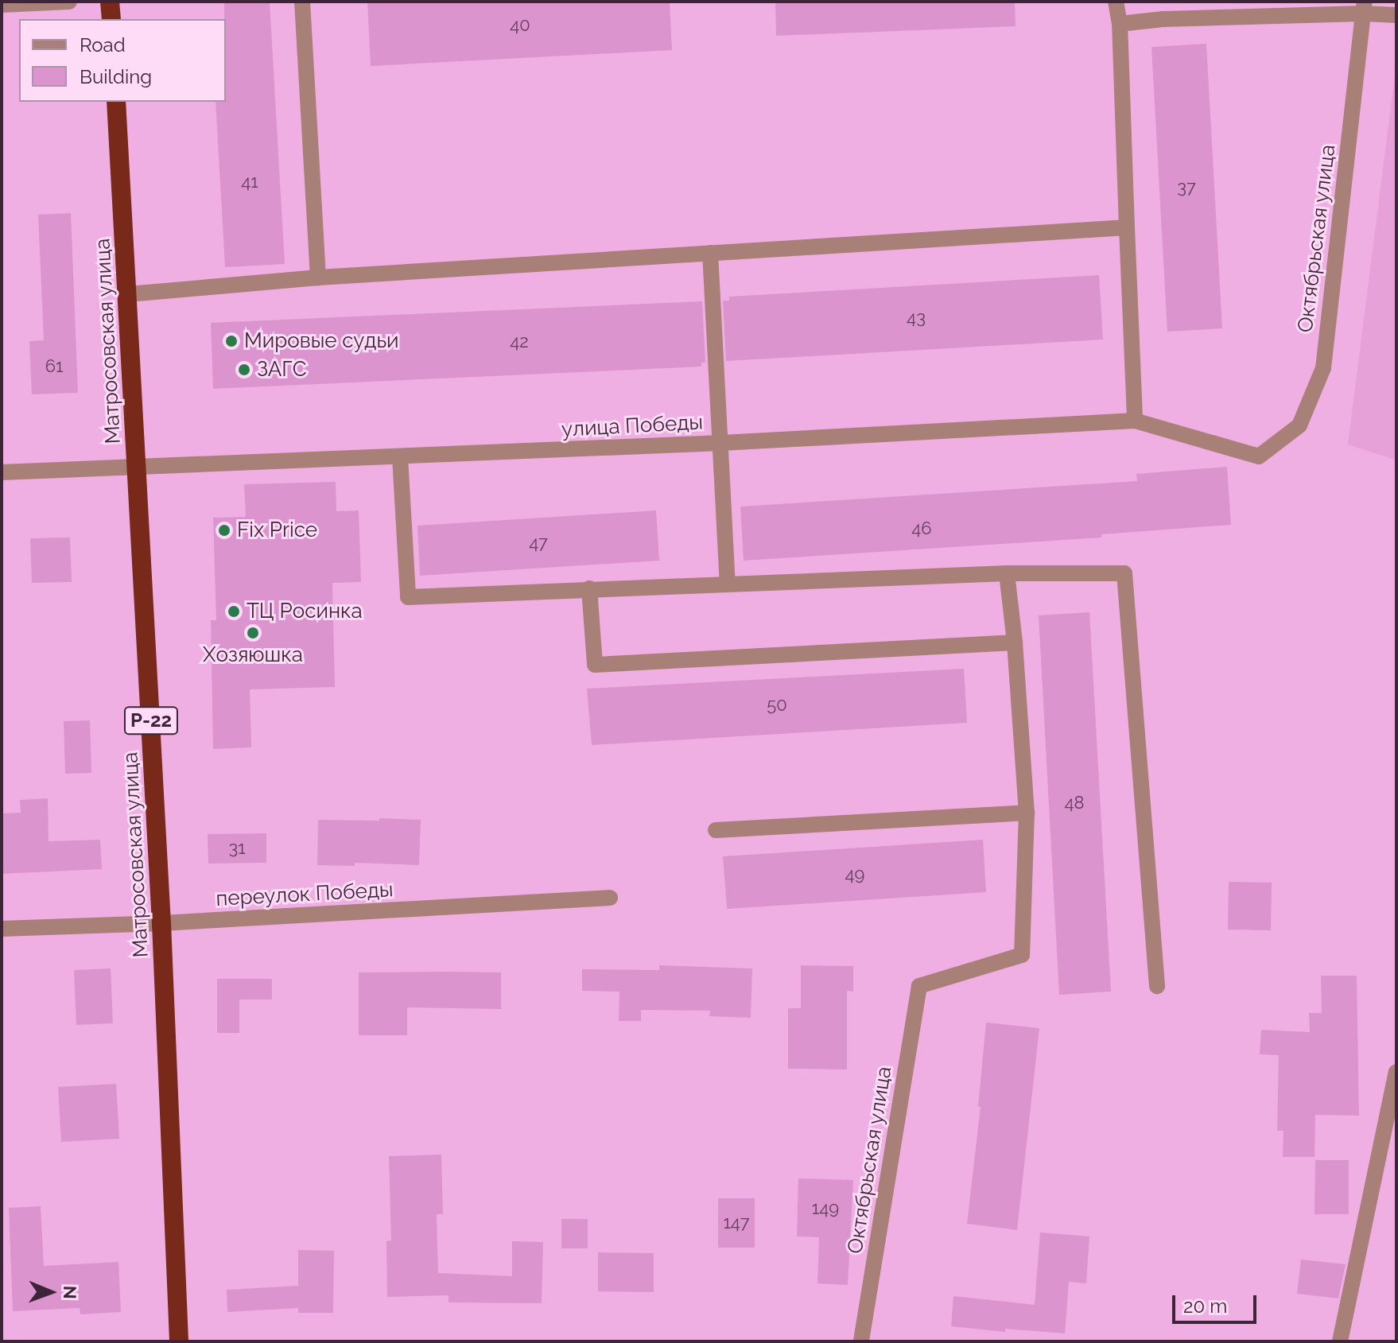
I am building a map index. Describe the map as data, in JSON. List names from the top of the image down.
{
  "streets": {
    "highway": ["Матросовская улица", "Р-22"],
    "street": ["Октябрьская улица", "улица Победы", "переулок Победы"]
  },
  "crossings": [
    ["Октябрьская улица", "улица Победы"],
    ["Матросовская улица", "улица Победы"],
    ["Матросовская улица", "переулок Победы"]
  ],
  "places": [
    "Мировые судьи",
    "ЗАГС",
    "Fix Price",
    "ТЦ Росинка",
    "Хозяюшка"
  ],
  "house_numbers": [
    "40",
    "41",
    "37",
    "43",
    "42",
    "61",
    "46",
    "47",
    "50",
    "48",
    "31",
    "49",
    "149",
    "147"
  ],
  "legend": ["Road", "Building"],
  "scale_bar": "20 m",
  "north": "right"
}
